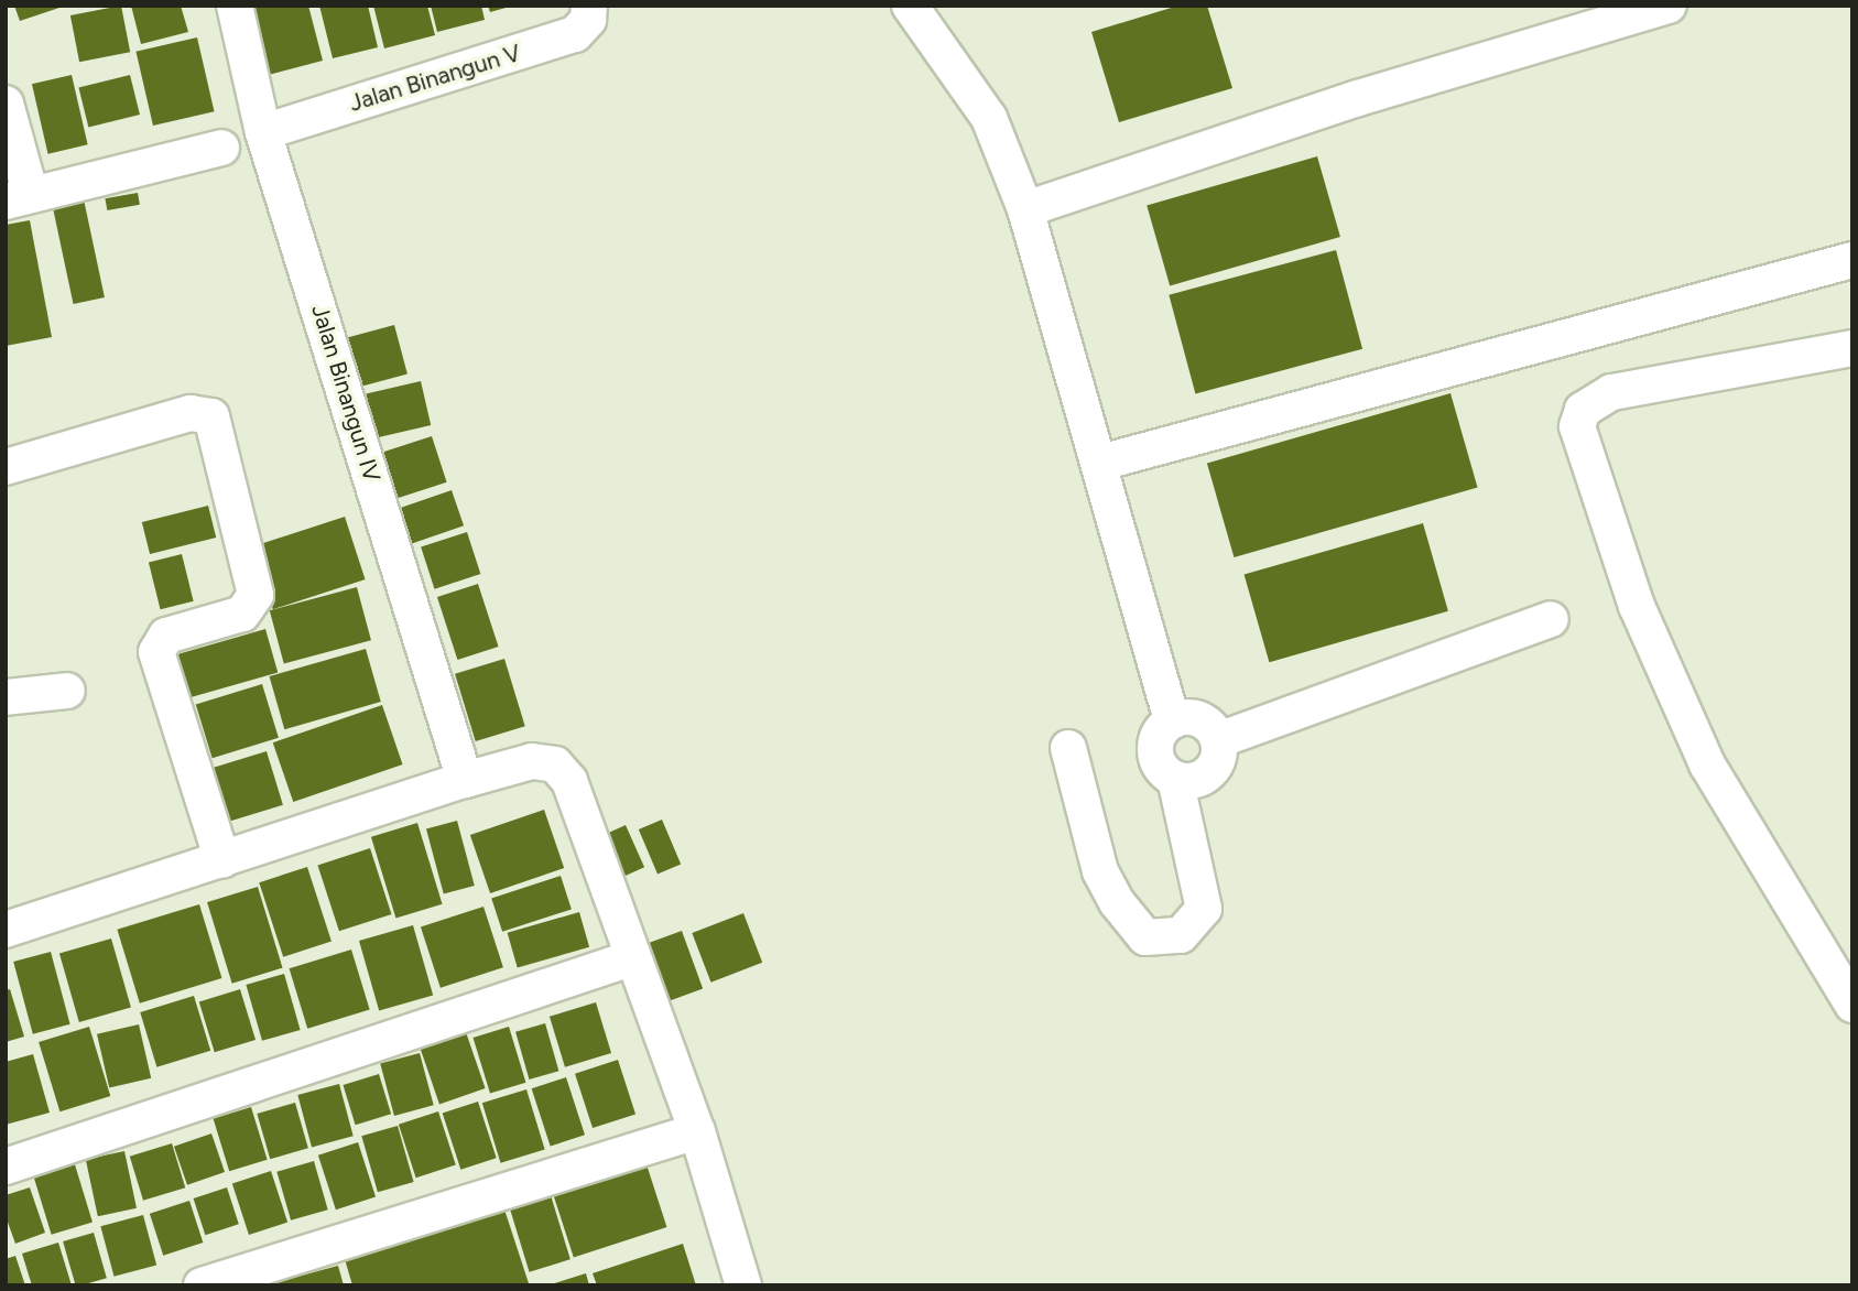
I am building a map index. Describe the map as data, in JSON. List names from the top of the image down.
{
  "streets": {
    "street": ["Jalan Binangun V", "Jalan Binangun IV"]
  },
  "crossings": [
    ["Jalan Binangun V", "Jalan Binangun IV"]
  ]
}
